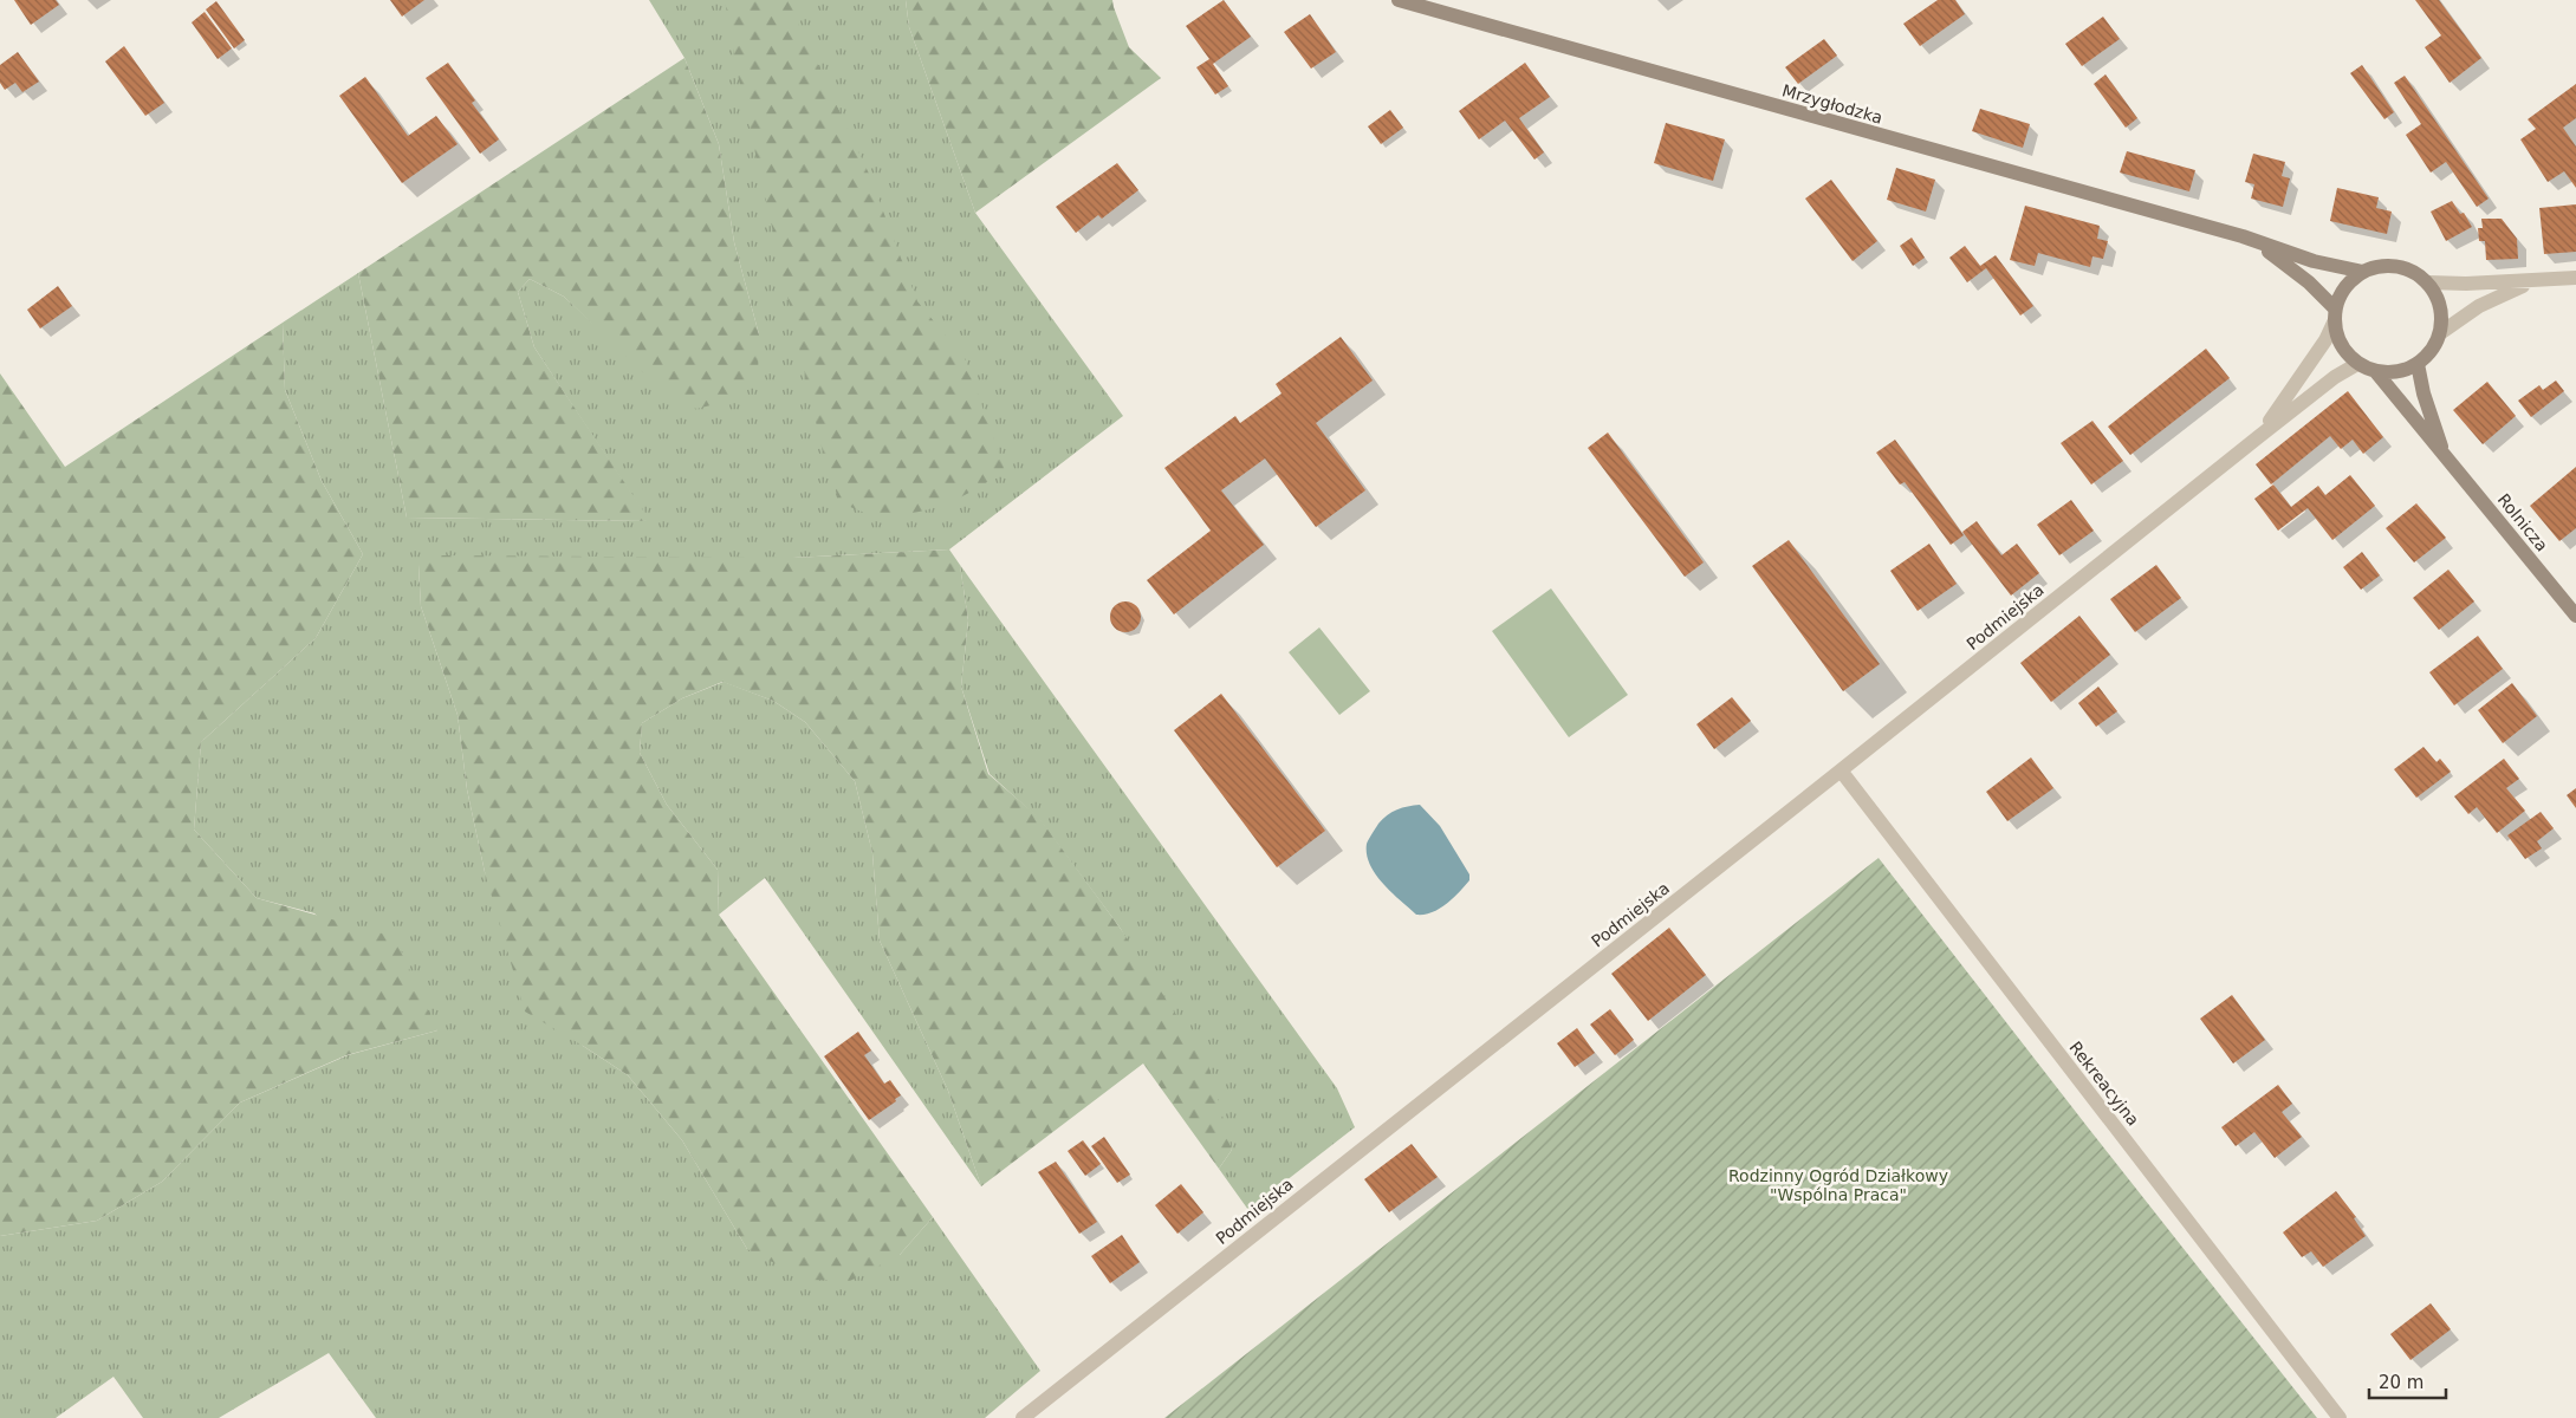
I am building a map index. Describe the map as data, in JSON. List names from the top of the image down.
{
  "streets": {
    "street": [
      "Mrzygłodzka",
      "Rolnicza",
      "Podmiejska",
      "Rekreacyjna"
    ]
  },
  "crossings": [
    ["Mrzygłodzka", "Rolnicza"],
    ["Mrzygłodzka", "Podmiejska"],
    ["Rolnicza", "Podmiejska"],
    ["Podmiejska", "Rekreacyjna"]
  ],
  "parks": ["Rodzinny Ogród Działkowy \"Wspólna Praca\""],
  "scale_bar": "20 m"
}
